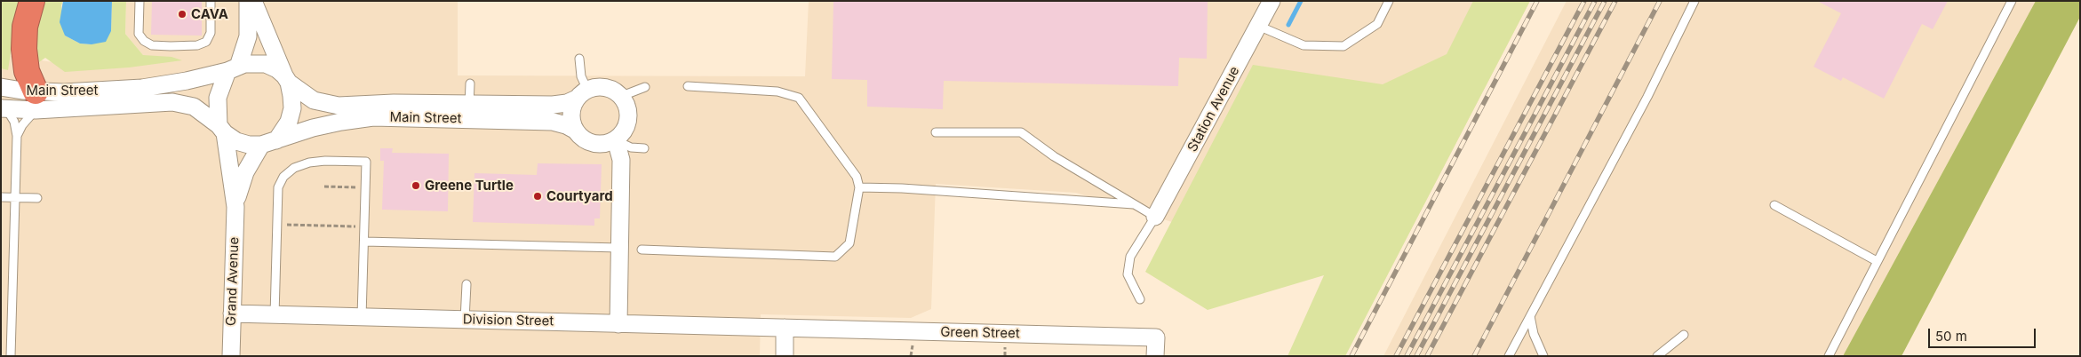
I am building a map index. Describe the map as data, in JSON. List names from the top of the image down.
{
  "streets": {
    "street": [
      "Main Street",
      "Station Avenue",
      "Grand Avenue",
      "Division Street",
      "Green Street"
    ]
  },
  "crossings": [
    ["Main Street", "Grand Avenue"],
    ["Grand Avenue", "Division Street"],
    ["Division Street", "Green Street"]
  ],
  "places": ["CAVA", "Greene Turtle", "Courtyard"],
  "scale_bar": "50 m"
}
